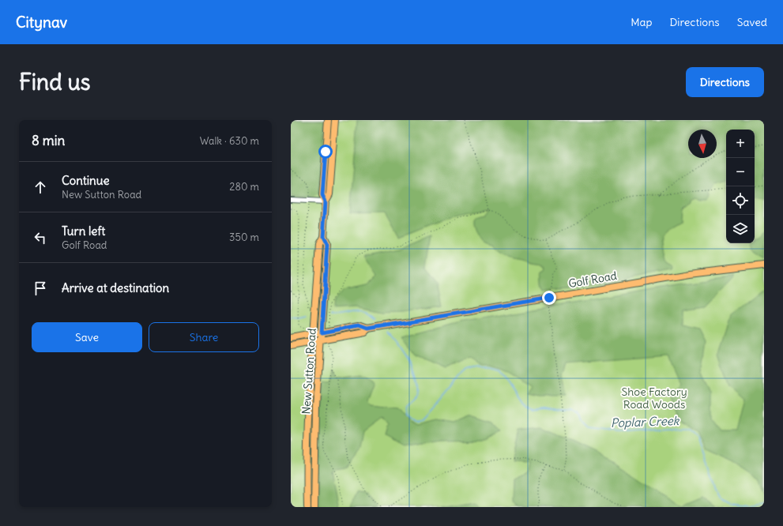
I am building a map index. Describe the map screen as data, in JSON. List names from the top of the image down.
{
  "streets": {
    "main road": ["Golf Road", "New Sutton Road"]
  },
  "crossings": [
    ["Golf Road", "New Sutton Road"]
  ],
  "water": ["Poplar Creek"],
  "parks": ["Shoe Factory Road Woods"],
  "north": "bottom",
  "page": {
    "header": "Citynav",
    "nav": ["Map", "Directions", "Saved"],
    "buttons": [
      "Directions",
      ["Save", "Share"]
    ],
    "title": "Find us",
    "heading": ["8 min", "Walk · 630 m"],
    "map_buttons": ["+", "−"],
    "list": [
      ["Continue", "New Sutton Road", "280 m"],
      ["Turn left", "Golf Road", "350 m"],
      "Arrive at destination"
    ]
  }
}
